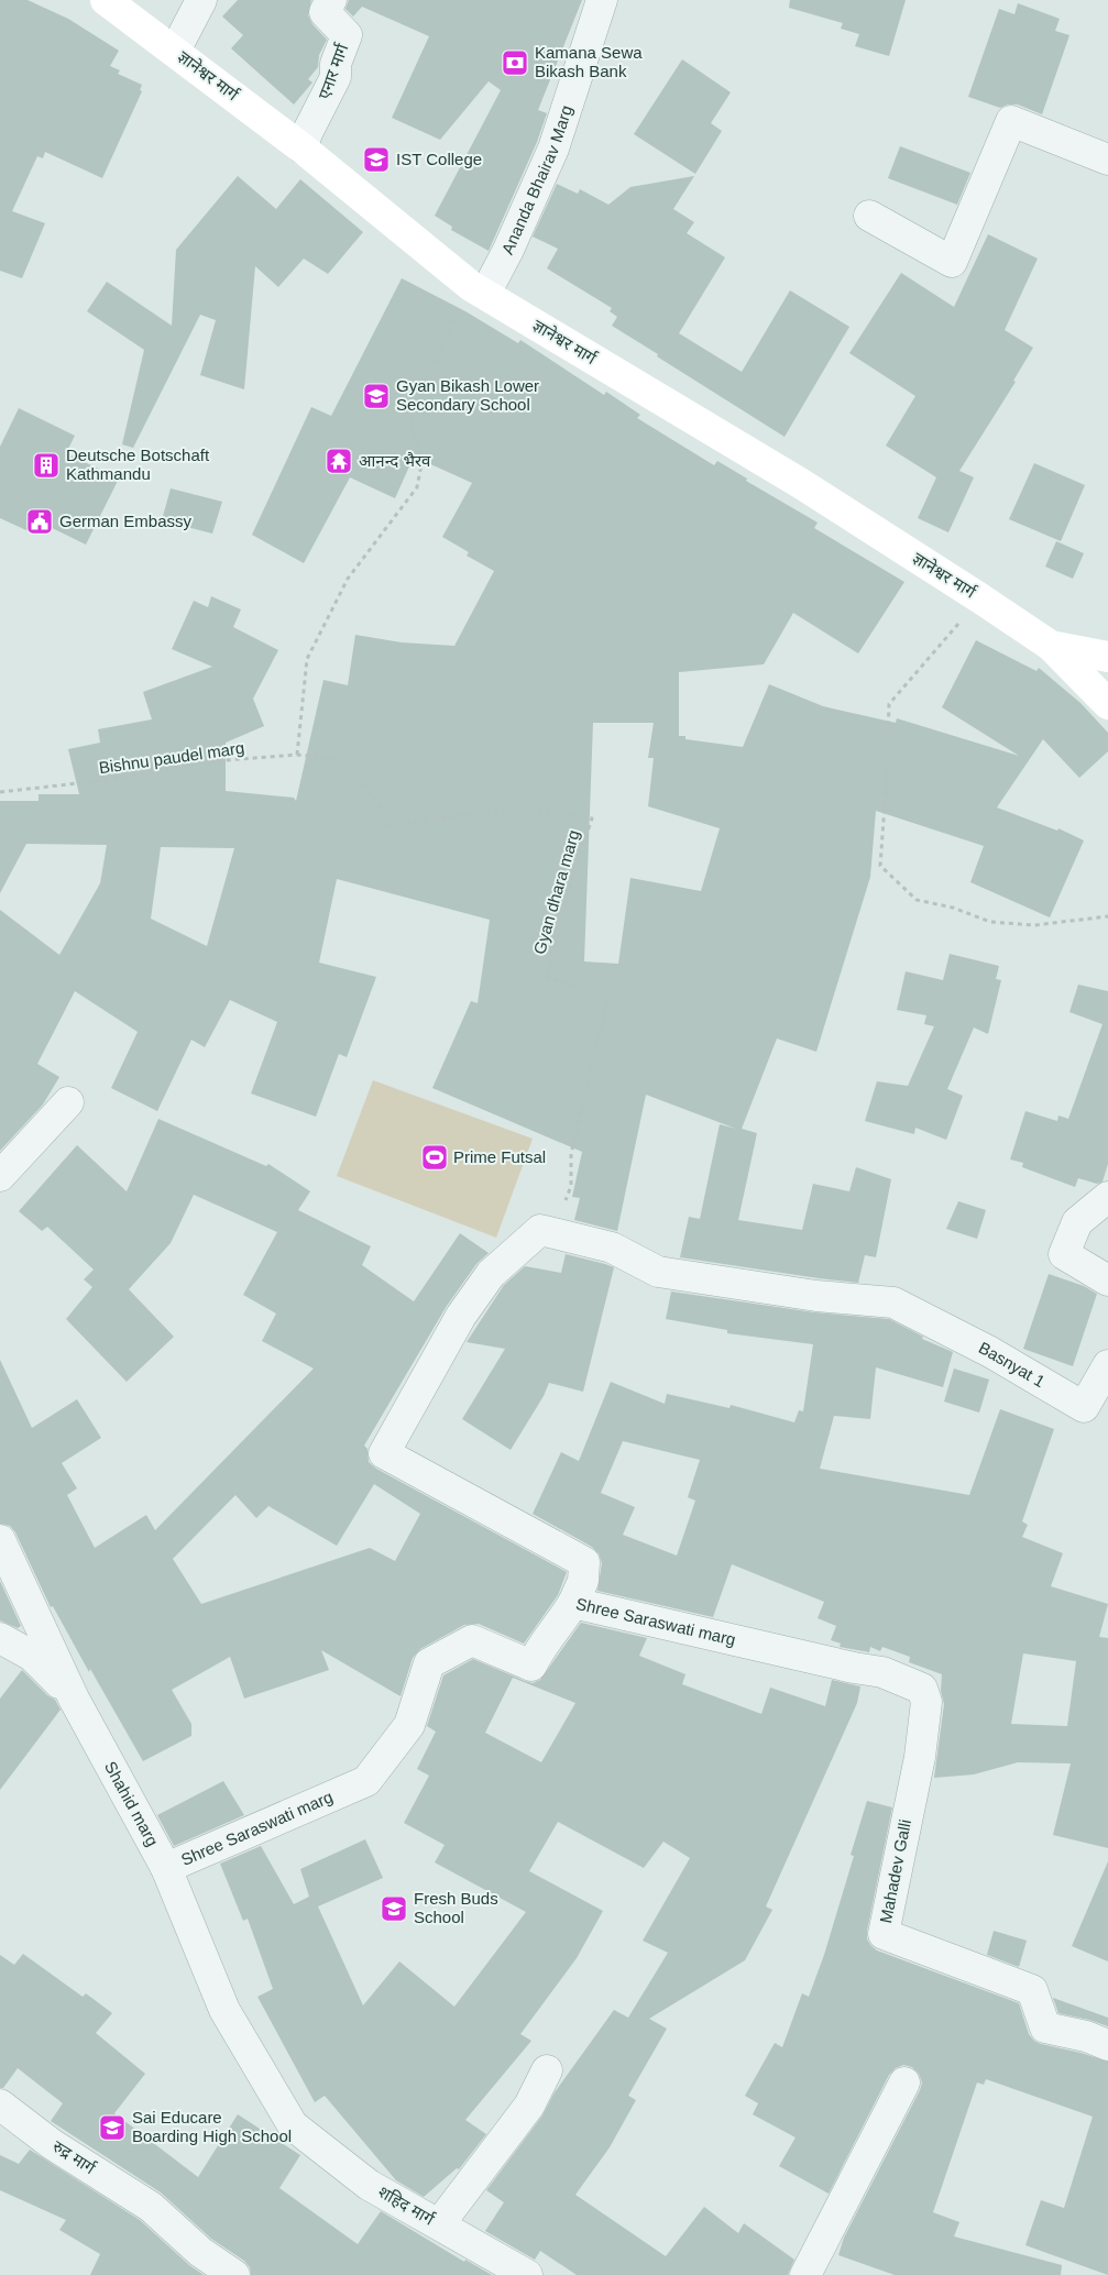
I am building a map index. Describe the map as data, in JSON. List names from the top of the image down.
{
  "streets": {
    "main road": ["ज्ञानेश्वर मार्ग"],
    "street": [
      "एनार मार्ग",
      "Ananda Bhairav Marg",
      "Basnyat 1",
      "Shree Saraswati marg",
      "Shahid marg",
      "Mahadev Galli",
      "रुद्र मार्ग",
      "शहिद मार्ग"
    ],
    "path": ["Bishnu paudel marg", "Gyan dhara marg"]
  },
  "crossings": [
    ["एनार मार्ग", "ज्ञानेश्वर मार्ग"],
    ["ज्ञानेश्वर मार्ग", "Ananda Bhairav Marg"],
    ["Bishnu paudel marg", "Gyan dhara marg"],
    ["Basnyat 1", "Shree Saraswati marg"],
    ["Shree Saraswati marg", "Shahid marg"],
    ["Shree Saraswati marg", "Mahadev Galli"],
    ["Shahid marg", "शहिद मार्ग"]
  ],
  "places": {
    "bank": ["Kamana Sewa Bikash Bank"],
    "school or university": [
      "IST College",
      "Gyan Bikash Lower Secondary School",
      "Fresh Buds School",
      "Sai Educare Boarding High School"
    ],
    "temple": ["आनन्द भैरव"],
    "building": ["Deutsche Botschaft Kathmandu"],
    "public building": ["German Embassy"],
    "sports": ["Prime Futsal"]
  }
}
